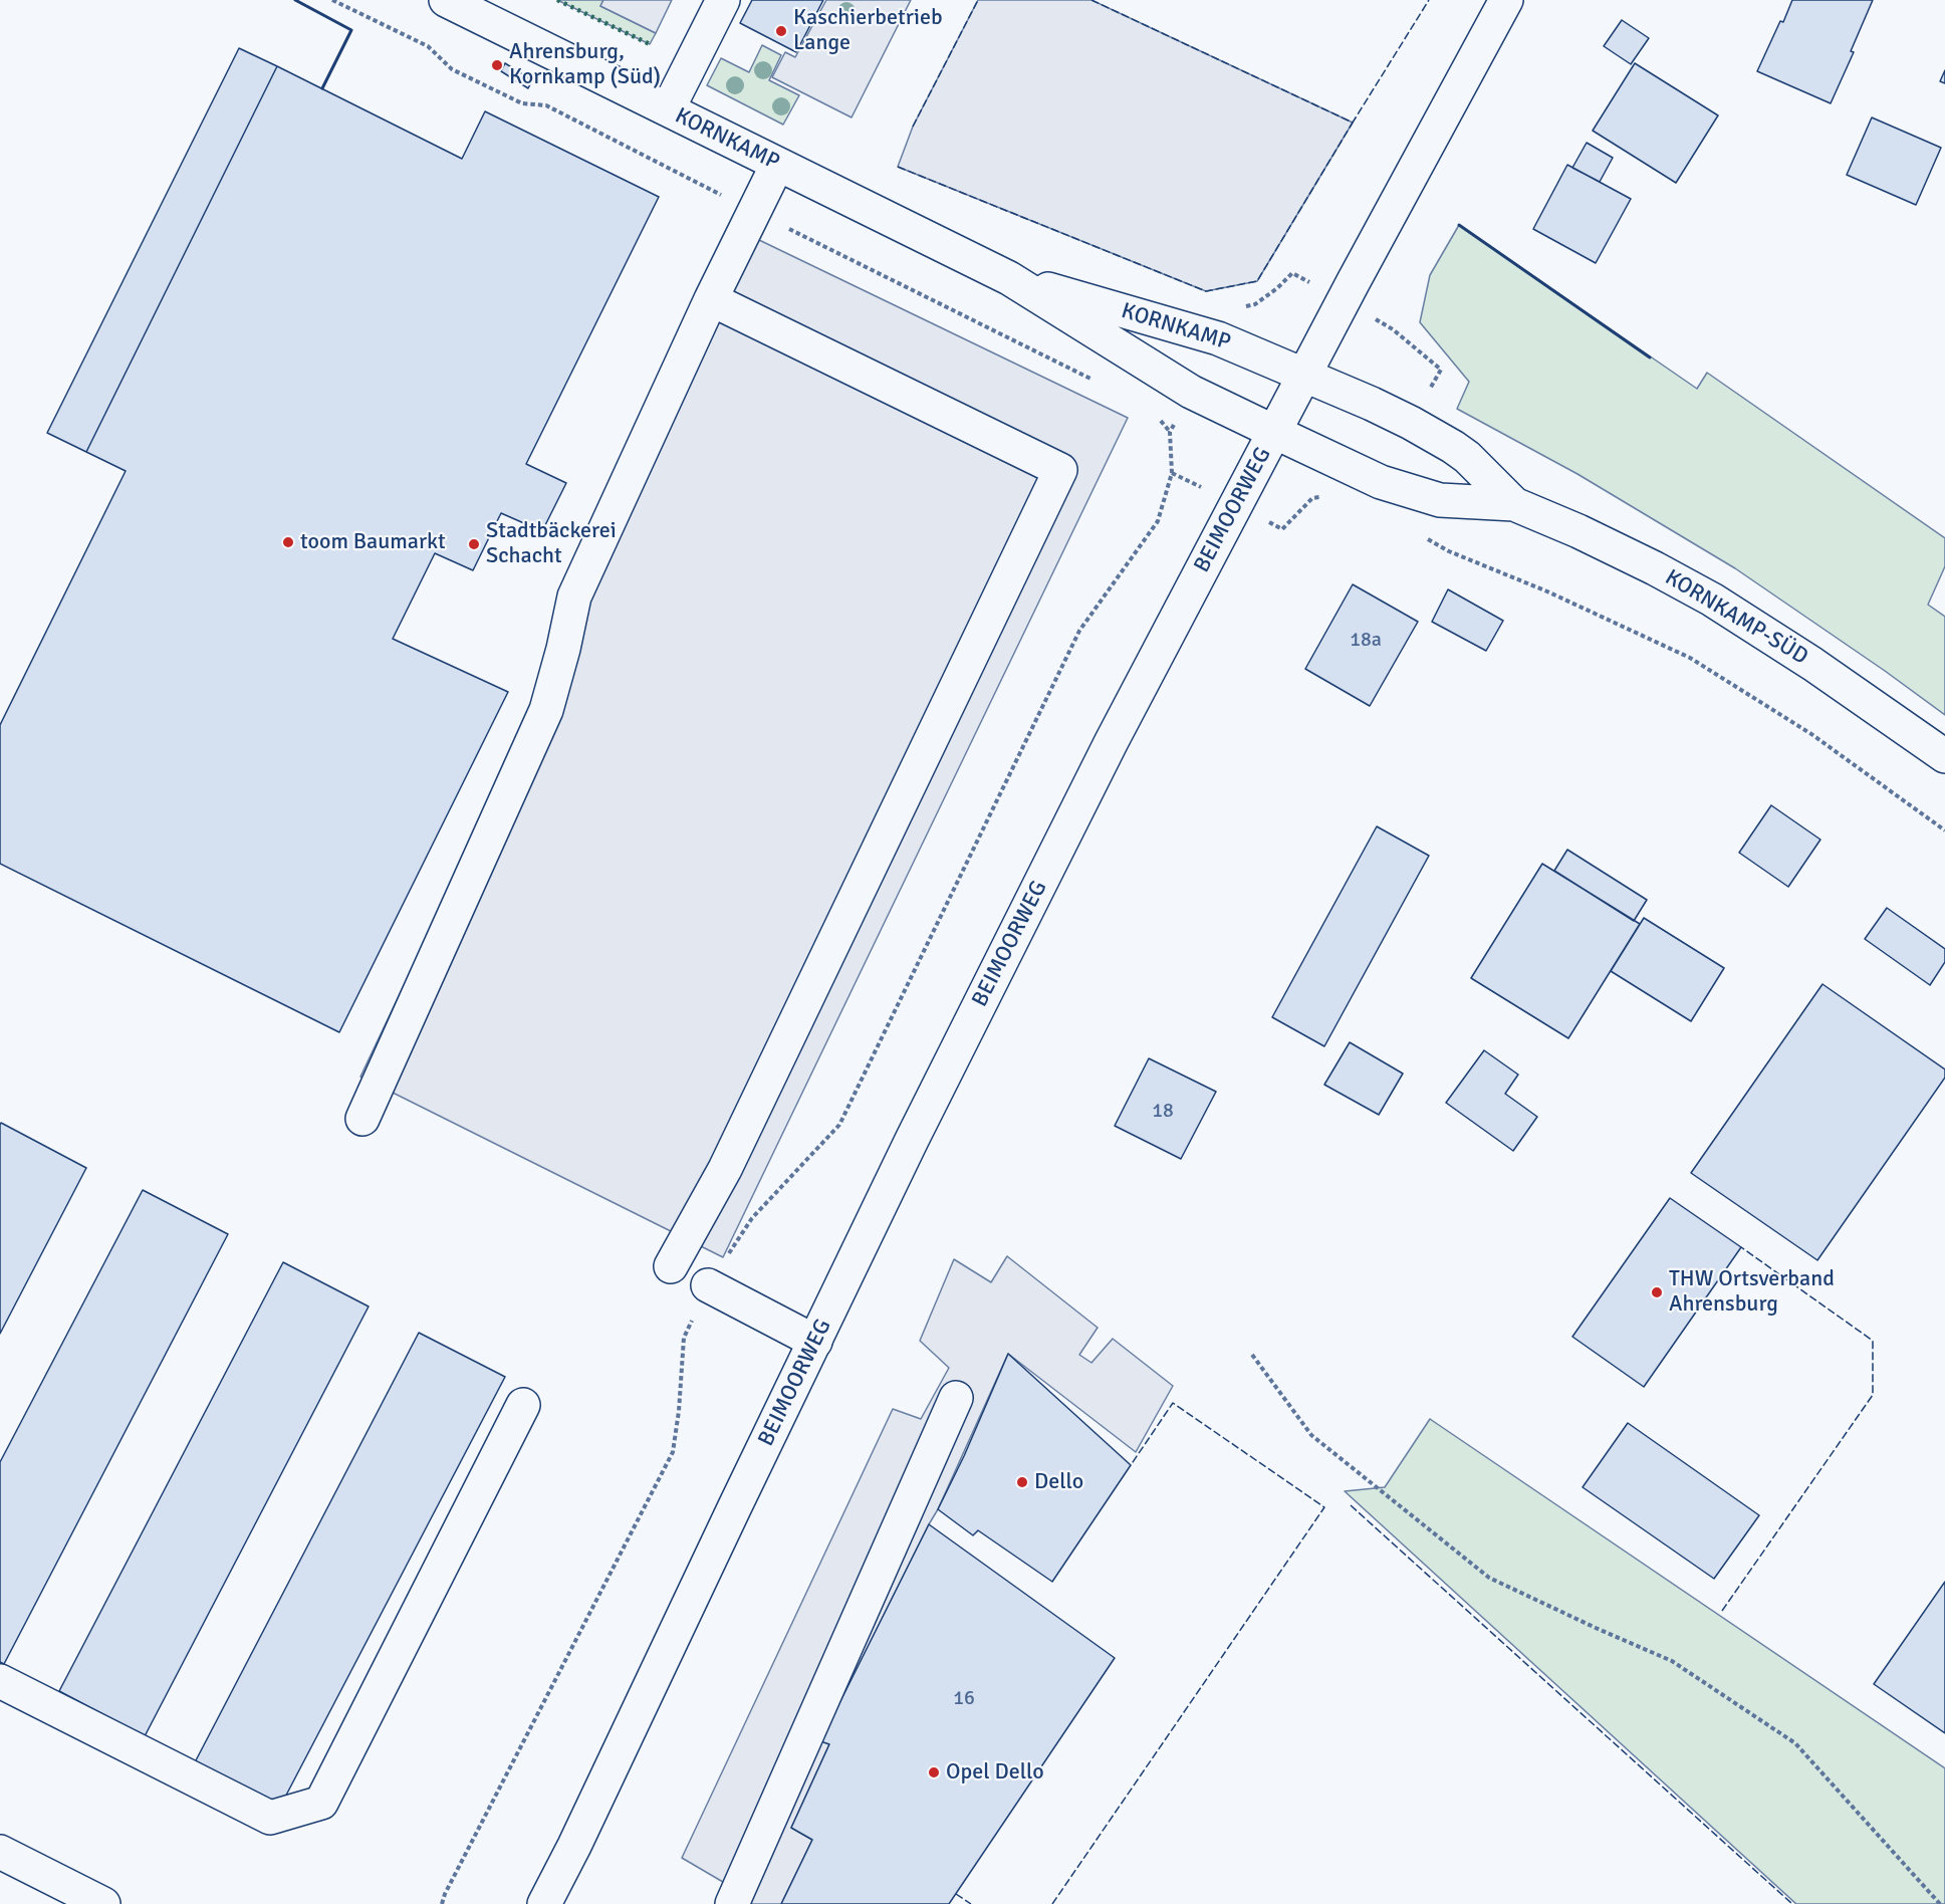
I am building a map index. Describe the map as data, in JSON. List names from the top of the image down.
{
  "streets": {
    "street": ["KORNKAMP", "BEIMOORWEG", "KORNKAMP-SÜD"]
  },
  "crossings": [
    ["KORNKAMP", "BEIMOORWEG"],
    ["KORNKAMP", "KORNKAMP-SÜD"],
    ["BEIMOORWEG", "KORNKAMP-SÜD"]
  ],
  "places": [
    "Kaschierbetrieb Lange",
    "Ahrensburg, Kornkamp (Süd)",
    "toom Baumarkt",
    "Stadtbäckerei Schacht",
    "THW Ortsverband Ahrensburg",
    "Dello",
    "Opel Dello"
  ],
  "house_numbers": ["18a", "18", "16"]
}
